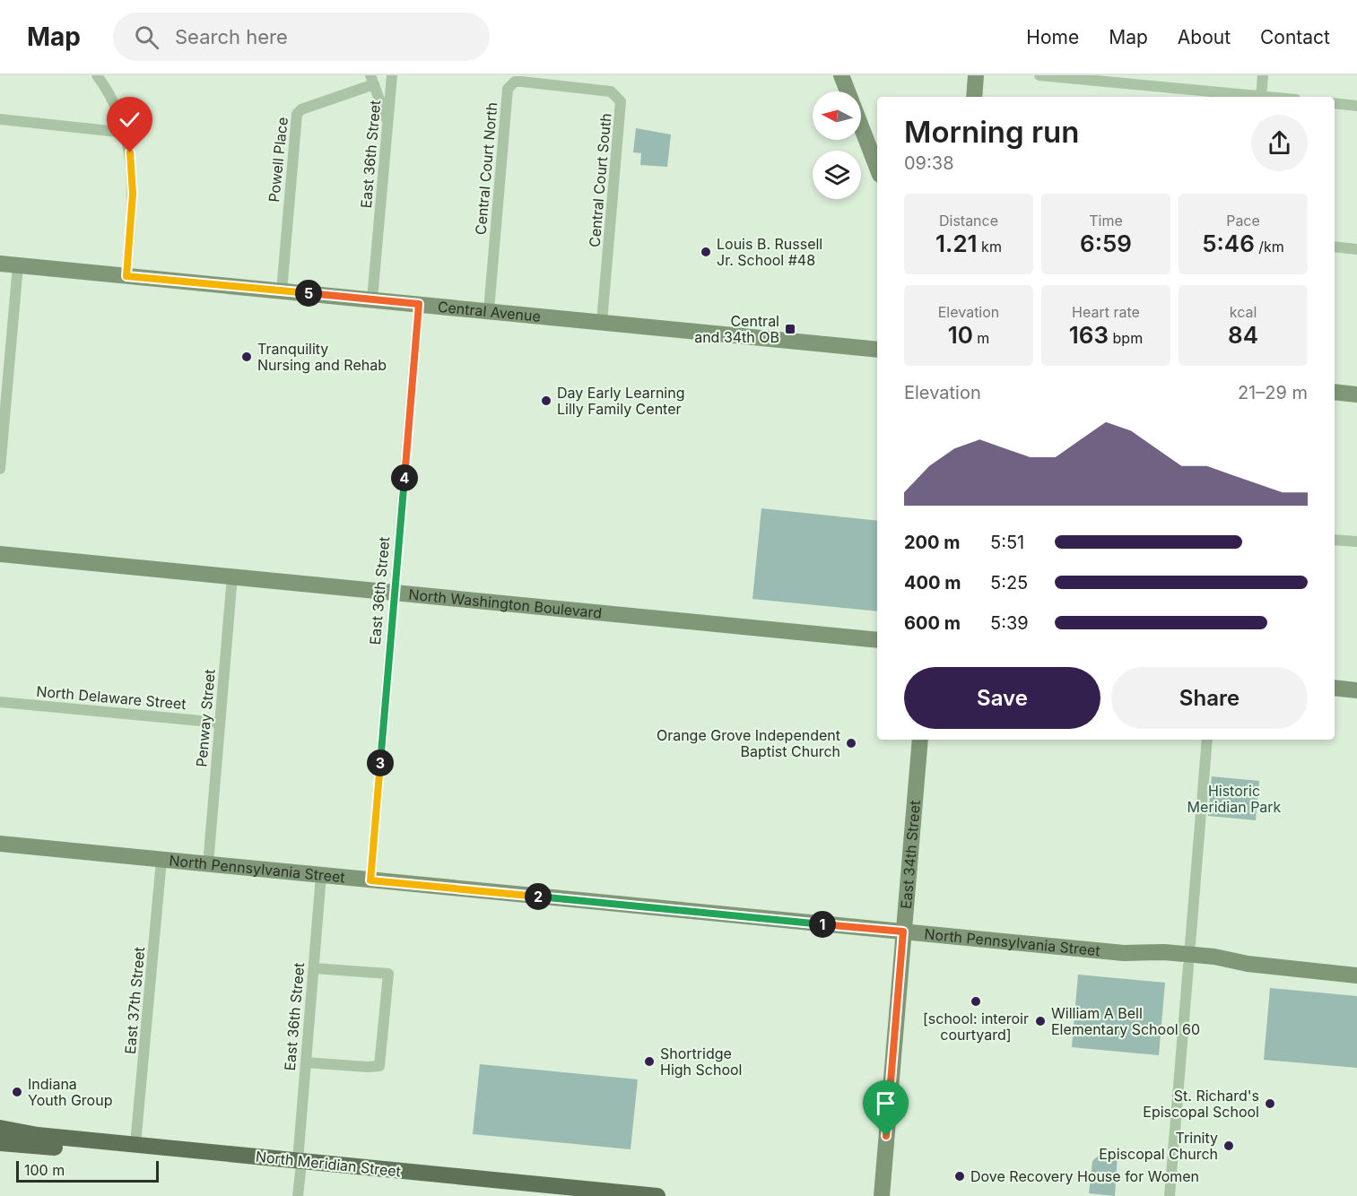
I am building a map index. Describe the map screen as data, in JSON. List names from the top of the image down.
{
  "streets": {
    "main road": ["North Meridian Street"],
    "street": [
      "East 36th Street",
      "Powell Place",
      "Central Court North",
      "Central Court South",
      "Central Avenue",
      "North Washington Boulevard",
      "North Delaware Street",
      "Penway Street",
      "East 34th Street",
      "North Pennsylvania Street",
      "East 37th Street"
    ]
  },
  "crossings": [
    ["East 36th Street", "Central Avenue"],
    ["East 36th Street", "North Washington Boulevard"],
    ["East 36th Street", "North Pennsylvania Street"],
    ["East 36th Street", "North Meridian Street"],
    ["Powell Place", "Central Avenue"],
    ["Central Court North", "Central Court South"],
    ["Central Court North", "Central Avenue"],
    ["Central Court South", "Central Avenue"],
    ["North Washington Boulevard", "Penway Street"],
    ["North Delaware Street", "Penway Street"],
    ["Penway Street", "North Pennsylvania Street"],
    ["East 34th Street", "North Pennsylvania Street"],
    ["North Pennsylvania Street", "East 37th Street"],
    ["East 37th Street", "North Meridian Street"]
  ],
  "parks": ["Historic Meridian Park"],
  "places": {
    "other": [
      "Louis B. Russell Jr. School #48",
      "Tranquility Nursing and Rehab",
      "Day Early Learning Lilly Family Center",
      "Orange Grove Independent Baptist Church",
      "[school: interoir courtyard]",
      "William A Bell Elementary School 60",
      "Shortridge High School",
      "Indiana Youth Group",
      "St. Richard's Episcopal School",
      "Trinity Episcopal Church",
      "Dove Recovery House for Women"
    ],
    "transit": ["Central and 34th OB"]
  },
  "scale_bar": "100 m",
  "north": "left",
  "page": {
    "header": "Map",
    "search": "Search here",
    "nav": [
      "Home",
      "Map",
      "About",
      "Contact"
    ],
    "heading": ["Morning run", "09:38"],
    "stats": [
      ["Distance", "1.21 km"],
      ["Time", "6:59"],
      ["Pace", "5:46 /km"],
      ["Elevation", "10 m"],
      ["Heart rate", "163 bpm"],
      ["kcal", "84"]
    ],
    "pins": [
      "5",
      "4",
      "3",
      "2",
      "1"
    ],
    "chart": ["Elevation", "21–29 m"],
    "list": [
      {
        "name": "200 m",
        "note": "5:51"
      },
      {
        "name": "400 m",
        "note": "5:25"
      },
      {
        "name": "600 m",
        "note": "5:39"
      }
    ],
    "buttons": ["Save", "Share"],
    "scale": "100 m"
  }
}
